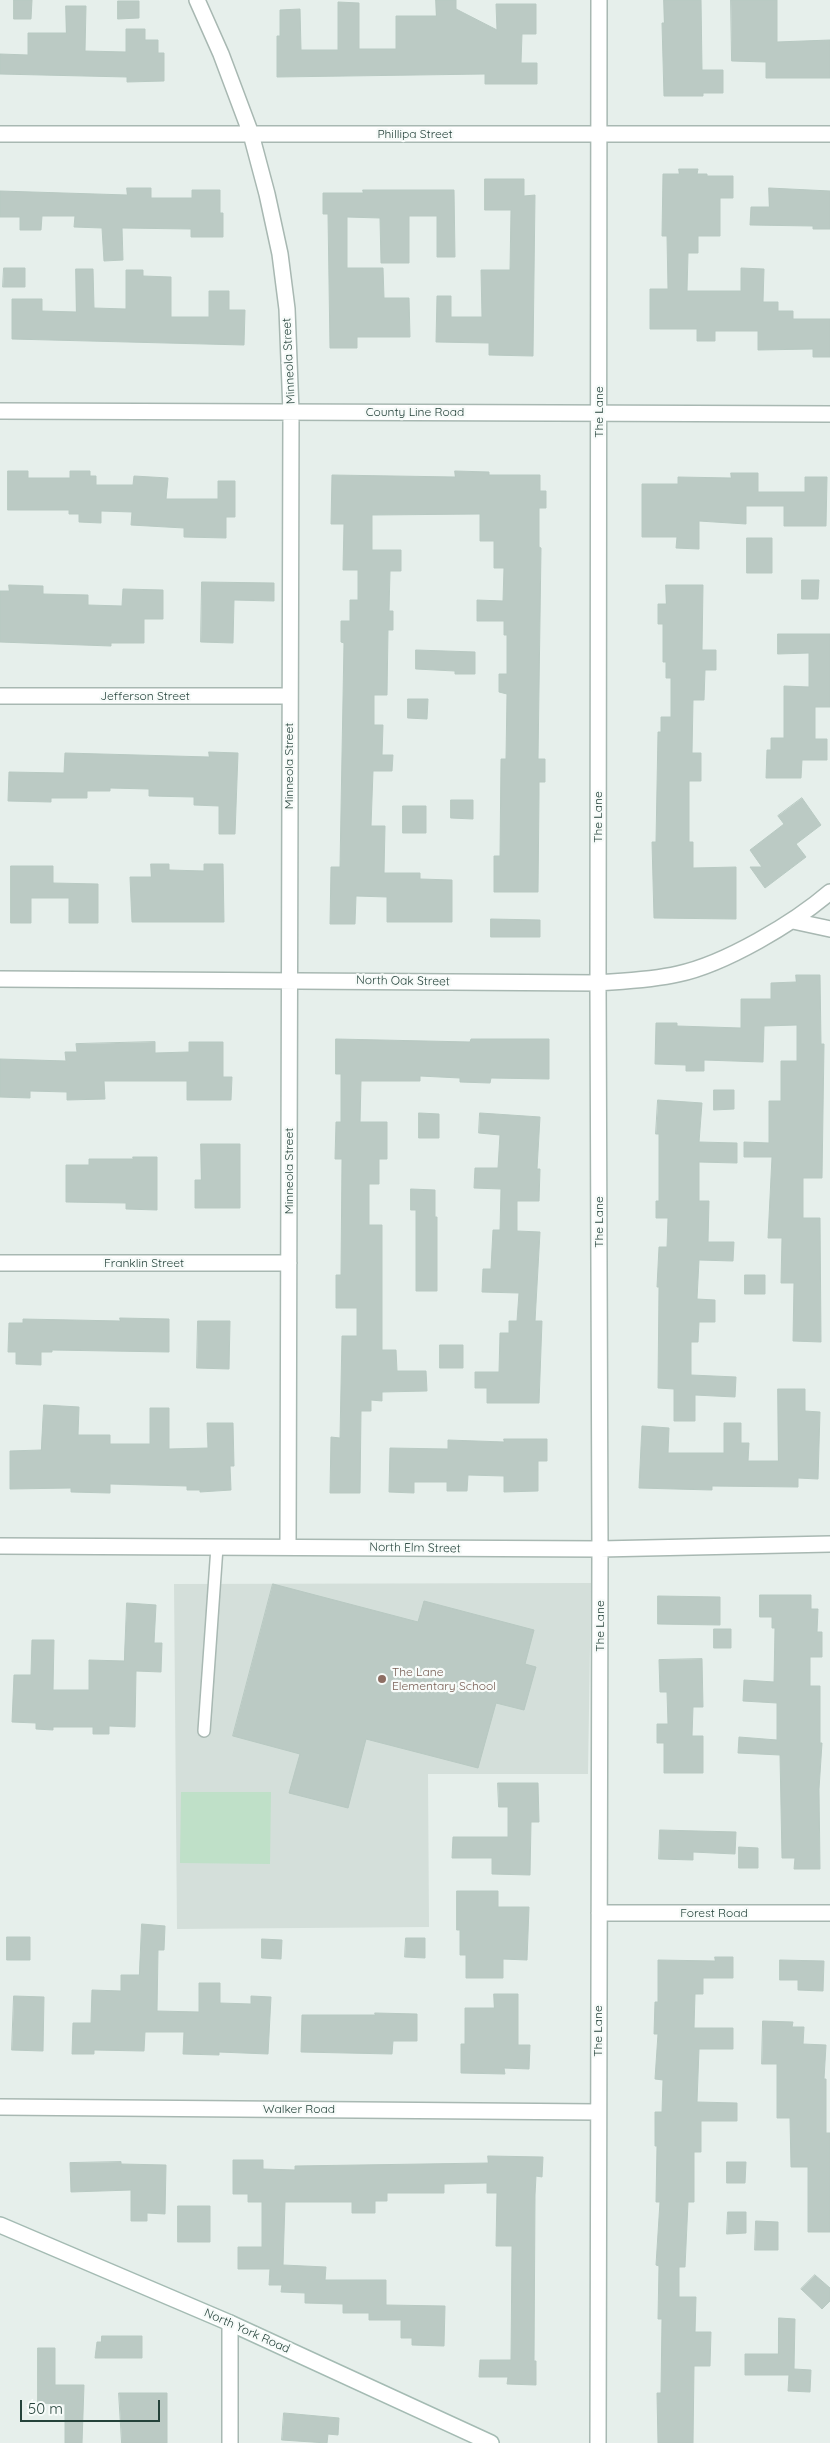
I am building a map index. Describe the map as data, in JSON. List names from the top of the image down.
{
  "streets": {
    "street": [
      "Phillipa Street",
      "Minneola Street",
      "County Line Road",
      "The Lane",
      "Jefferson Street",
      "North Oak Street",
      "Franklin Street",
      "North Elm Street",
      "Forest Road",
      "Walker Road",
      "North York Road"
    ]
  },
  "crossings": [
    ["Phillipa Street", "Minneola Street"],
    ["Phillipa Street", "The Lane"],
    ["Minneola Street", "County Line Road"],
    ["Minneola Street", "Jefferson Street"],
    ["Minneola Street", "North Oak Street"],
    ["Minneola Street", "Franklin Street"],
    ["Minneola Street", "North Elm Street"],
    ["County Line Road", "The Lane"],
    ["The Lane", "North Oak Street"],
    ["The Lane", "North Elm Street"],
    ["The Lane", "Forest Road"],
    ["The Lane", "Walker Road"]
  ],
  "places": ["The Lane Elementary School"],
  "scale_bar": "50 m"
}
